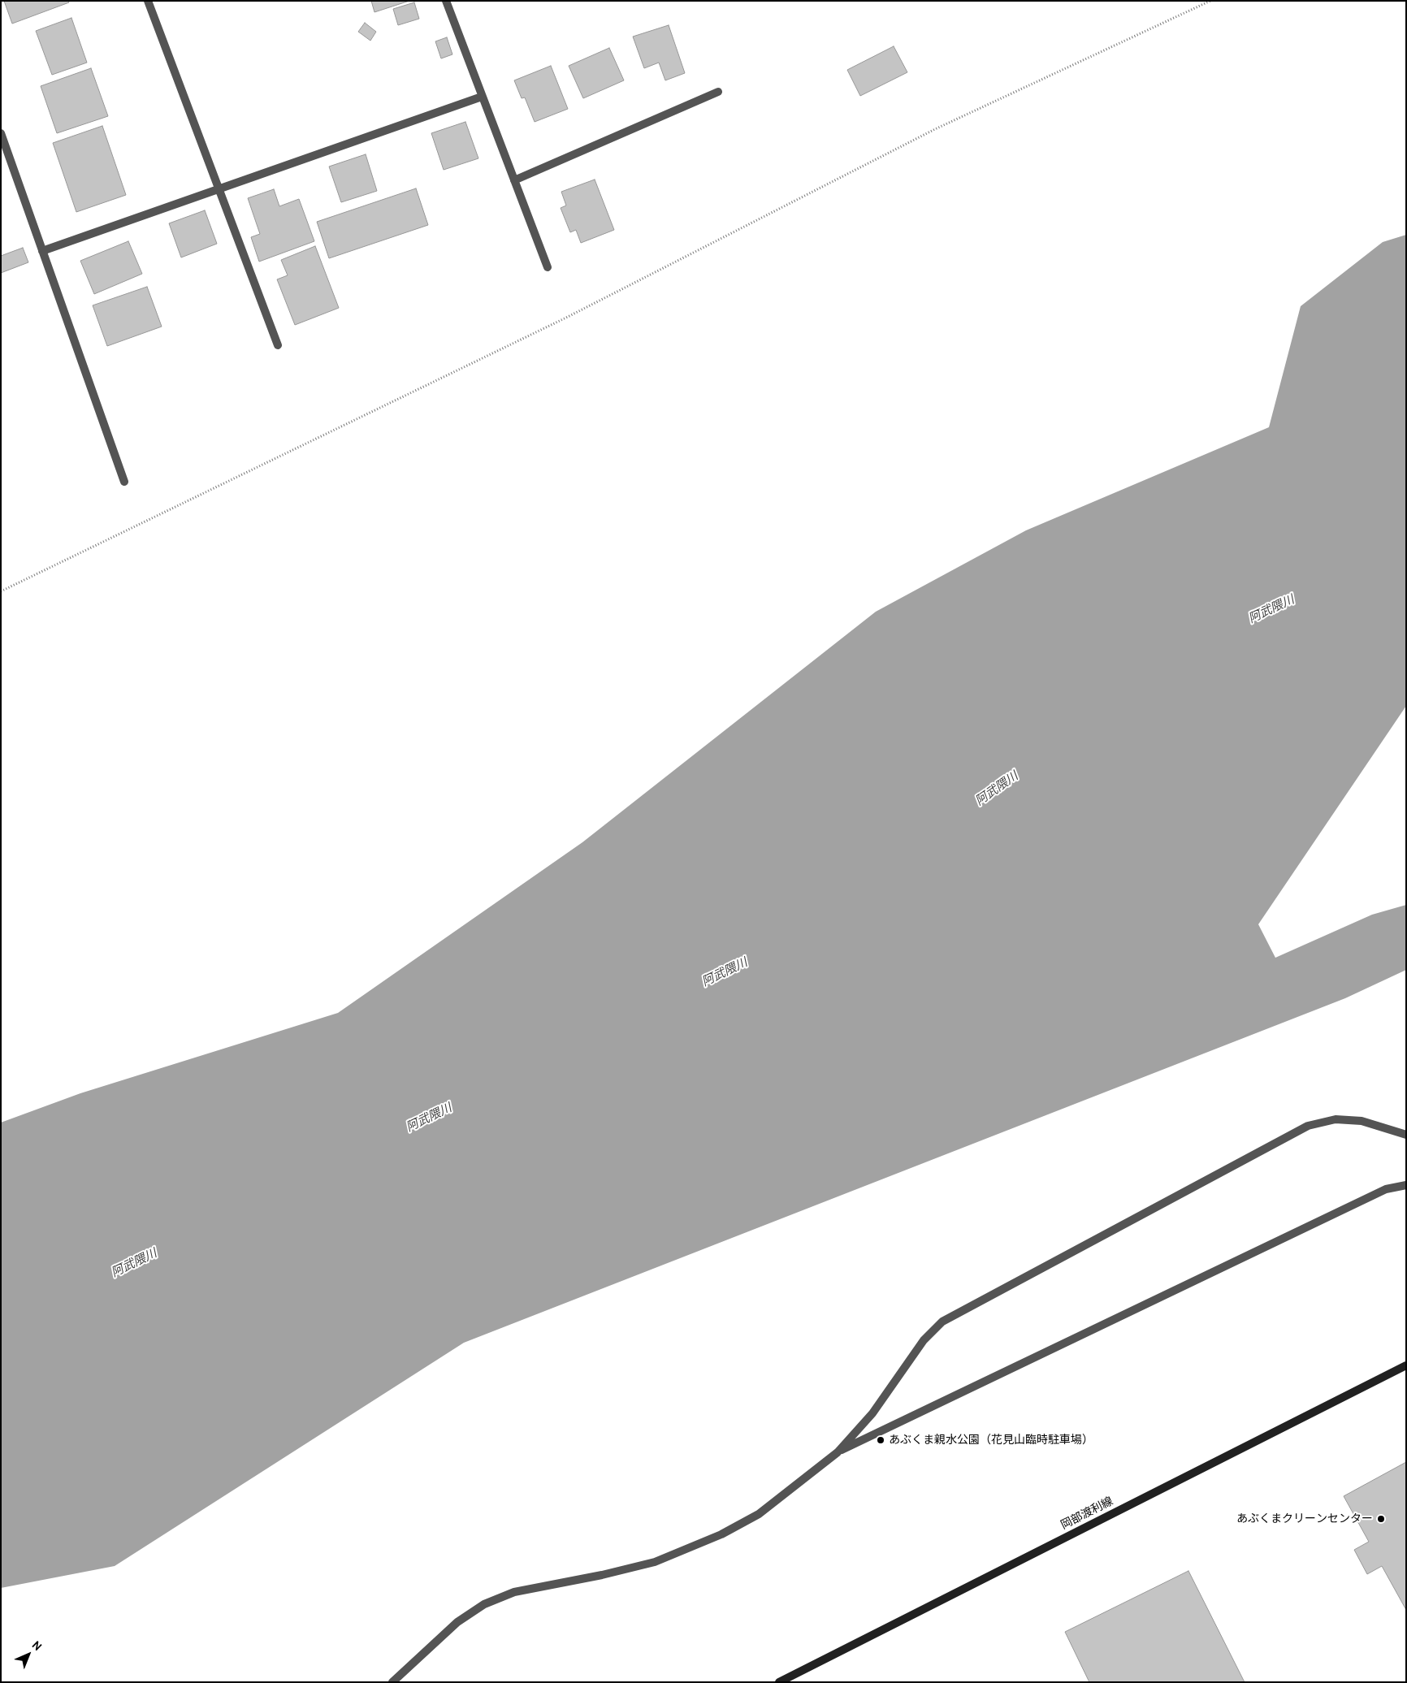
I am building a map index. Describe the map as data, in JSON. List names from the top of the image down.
{
  "streets": {
    "main road": ["岡部渡利線"]
  },
  "water": ["阿武隈川"],
  "places": ["あぶくま親水公園（花見山臨時駐車場）", "あぶくまクリーンセンター"],
  "north": "top right"
}
